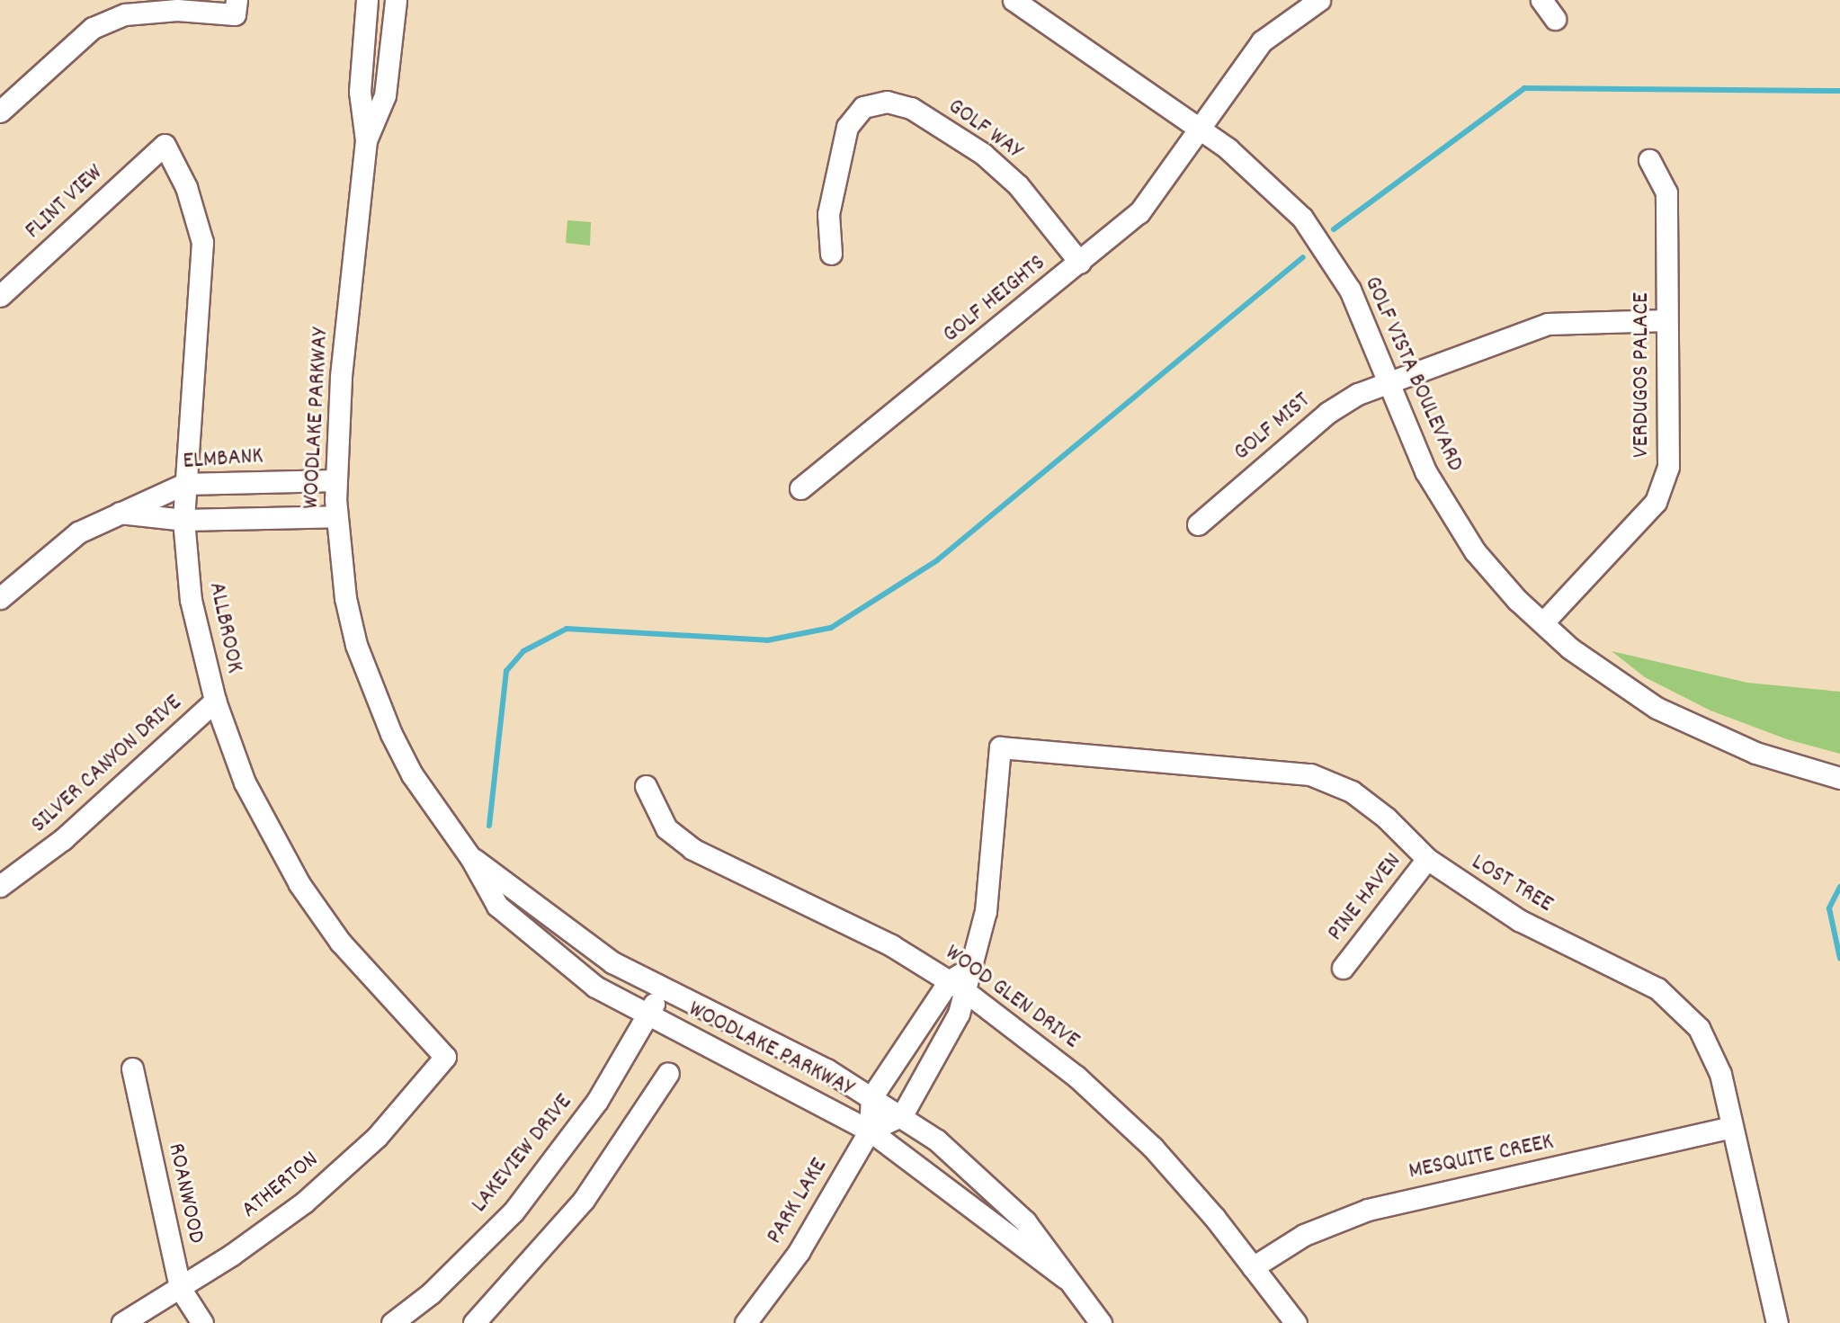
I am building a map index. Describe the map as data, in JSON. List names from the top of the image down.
{
  "streets": {
    "street": [
      "GOLF WAY",
      "FLINT VIEW",
      "GOLF HEIGHTS",
      "GOLF VISTA BOULEVARD",
      "VERDUGOS PALACE",
      "WOODLAKE PARKWAY",
      "GOLF MIST",
      "ELMBANK",
      "ALLBROOK",
      "SILVER CANYON DRIVE",
      "LOST TREE",
      "PINE HAVEN",
      "WOOD GLEN DRIVE",
      "LAKEVIEW DRIVE",
      "MESQUITE CREEK",
      "ATHERTON",
      "ROANWOOD",
      "PARK LAKE"
    ]
  },
  "crossings": [
    ["GOLF WAY", "GOLF HEIGHTS"],
    ["FLINT VIEW", "ALLBROOK"],
    ["GOLF HEIGHTS", "GOLF VISTA BOULEVARD"],
    ["GOLF VISTA BOULEVARD", "VERDUGOS PALACE"],
    ["GOLF VISTA BOULEVARD", "GOLF MIST"],
    ["VERDUGOS PALACE", "GOLF MIST"],
    ["WOODLAKE PARKWAY", "ELMBANK"],
    ["WOODLAKE PARKWAY", "LAKEVIEW DRIVE"],
    ["WOODLAKE PARKWAY", "PARK LAKE"],
    ["ELMBANK", "ALLBROOK"],
    ["ALLBROOK", "SILVER CANYON DRIVE"],
    ["ALLBROOK", "ATHERTON"],
    ["LOST TREE", "PINE HAVEN"],
    ["LOST TREE", "WOOD GLEN DRIVE"],
    ["LOST TREE", "MESQUITE CREEK"],
    ["WOOD GLEN DRIVE", "MESQUITE CREEK"],
    ["ATHERTON", "ROANWOOD"]
  ]
}
